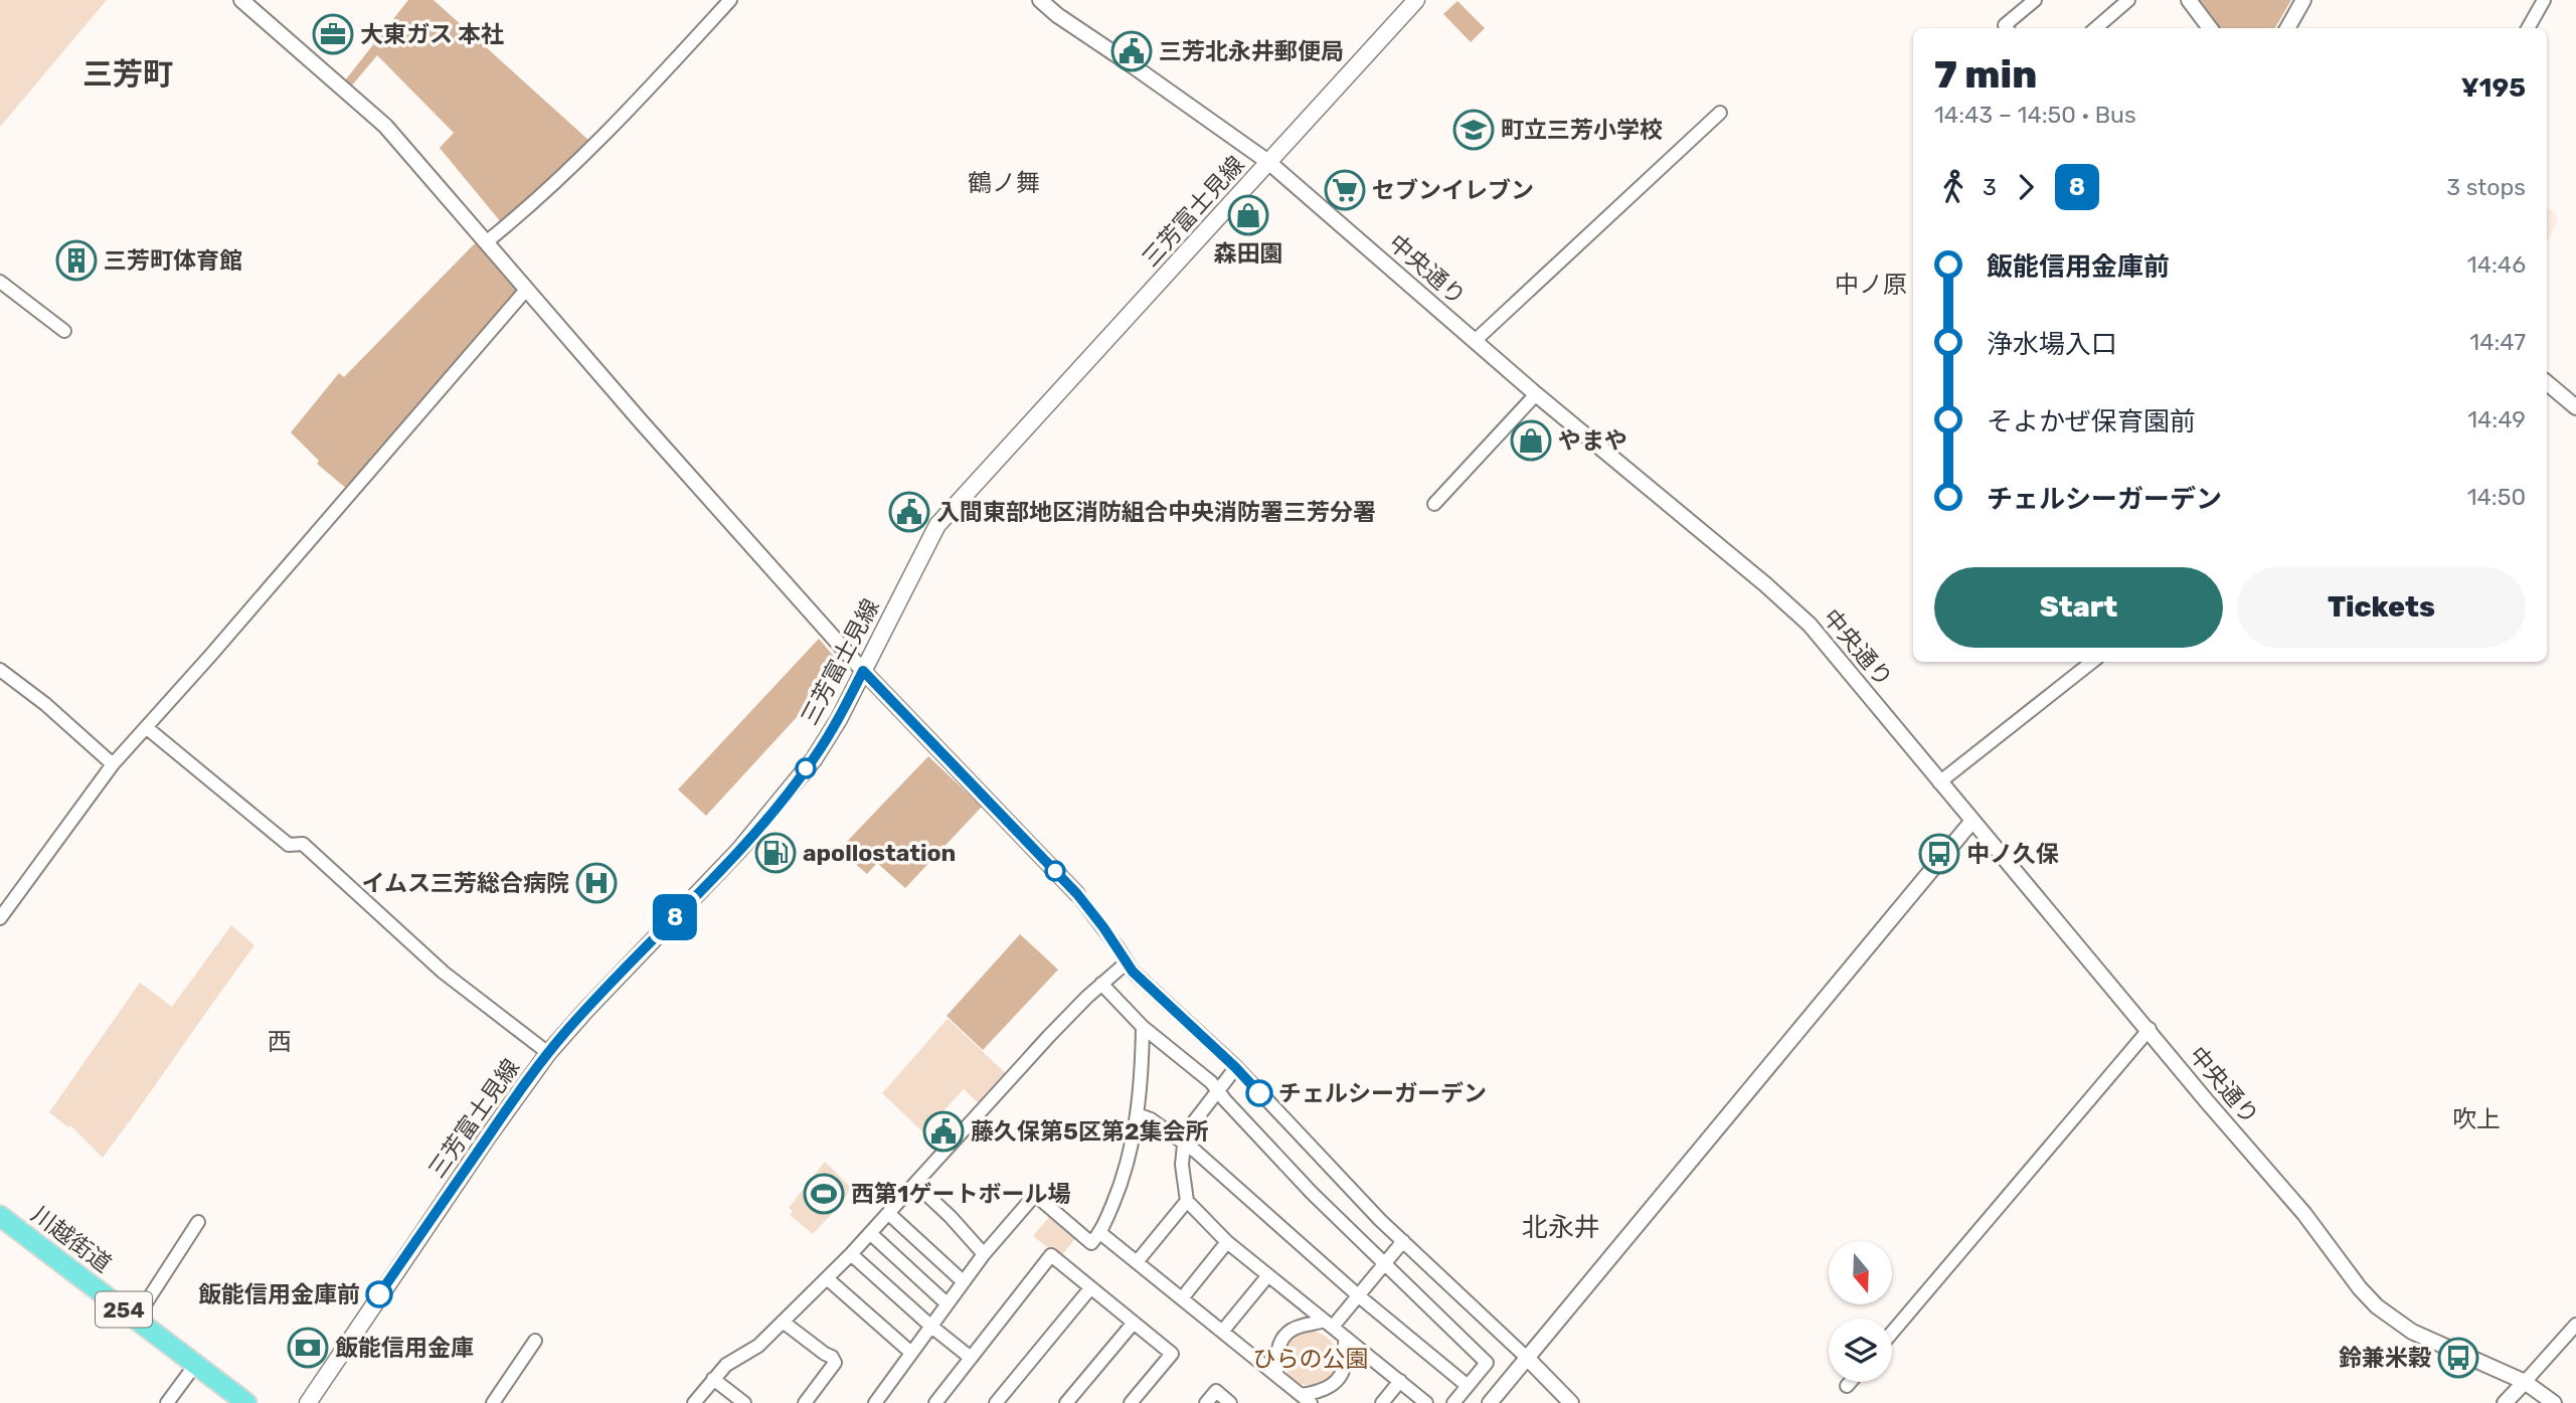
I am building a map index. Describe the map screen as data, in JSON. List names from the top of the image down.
{
  "streets": {
    "highway": ["川越街道", "254"],
    "main road": ["三芳富士見線"],
    "street": ["中央通り"]
  },
  "crossings": [
    ["三芳富士見線", "中央通り"]
  ],
  "districts": [
    "三芳町",
    "鶴ノ舞",
    "中ノ原",
    "西",
    "吹上",
    "北永井"
  ],
  "parks": ["ひらの公園"],
  "places": {
    "office": ["大東ガス 本社"],
    "public building": ["三芳北永井郵便局", "入間東部地区消防組合中央消防署三芳分署", "藤久保第5区第2集会所"],
    "school or university": ["町立三芳小学校"],
    "supermarket": ["セブンイレブン"],
    "shop": ["森田園", "やまや"],
    "building": ["三芳町体育館"],
    "fuel station": ["apollostation"],
    "bus stop": ["中ノ久保", "鈴兼米穀"],
    "hospital": ["イムス三芳総合病院"],
    "other": ["チェルシーガーデン", "飯能信用金庫前"],
    "sports": ["西第1ゲートボール場"],
    "bank": ["飯能信用金庫"]
  },
  "lines": ["bus line 8"],
  "north": "bottom",
  "page": {
    "on_map": "8",
    "heading": ["7 min", "14:43 – 14:50 · Bus", "¥195"],
    "legs": ["3", "8", "3 stops"],
    "list": [
      {
        "name": "飯能信用金庫前",
        "value": "14:46"
      },
      {
        "name": "浄水場入口",
        "value": "14:47"
      },
      {
        "name": "そよかぜ保育園前",
        "value": "14:49"
      },
      {
        "name": "チェルシーガーデン",
        "value": "14:50"
      }
    ],
    "buttons": ["Start", "Tickets"]
  }
}
